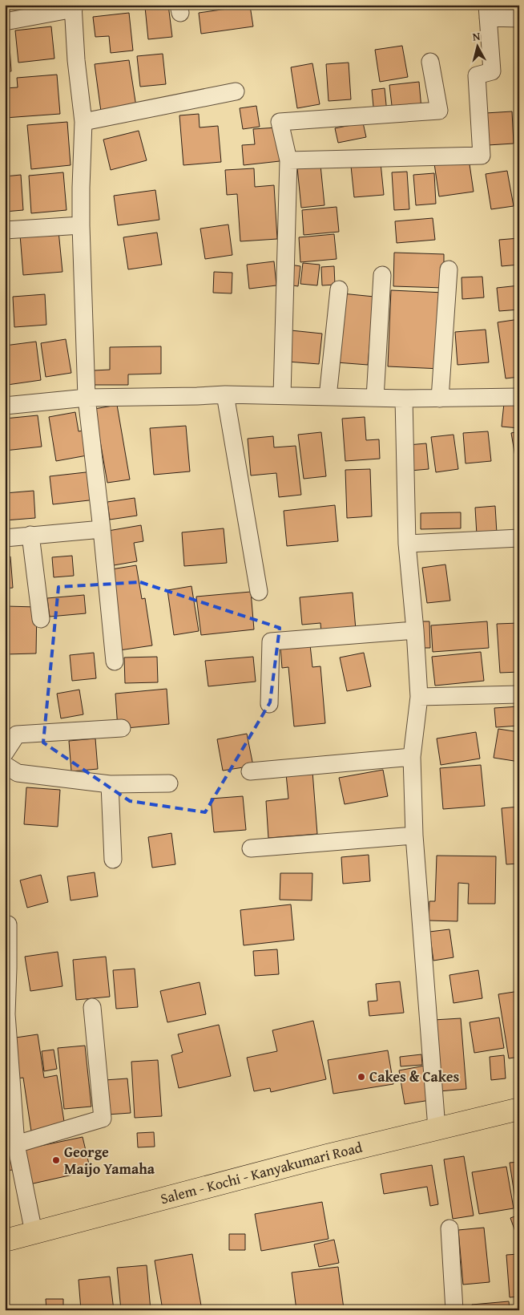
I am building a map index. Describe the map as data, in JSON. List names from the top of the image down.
{
  "streets": {
    "main road": ["Salem - Kochi - Kanyakumari Road"]
  },
  "places": ["Cakes & Cakes", "George Maijo Yamaha"],
  "north": "top"
}
